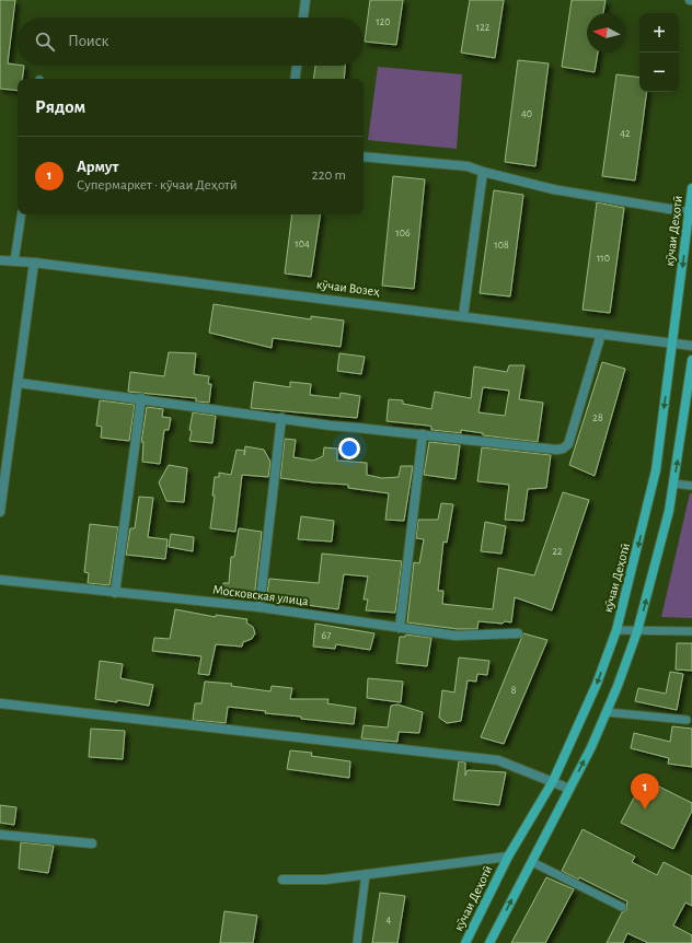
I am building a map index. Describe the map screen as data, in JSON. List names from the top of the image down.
{
  "streets": {
    "street": ["кӯчаи Деҳотӣ", "кӯчаи Возеҳ", "Московская улица"]
  },
  "crossings": [
    ["кӯчаи Деҳотӣ", "кӯчаи Возеҳ"]
  ],
  "house_numbers": [
    "120",
    "122",
    "40",
    "42",
    "106",
    "104",
    "108",
    "110",
    "28",
    "22",
    "67",
    "8",
    "4"
  ],
  "north": "left",
  "page": {
    "map_buttons": ["+", "−"],
    "search": "Поиск",
    "heading": "Рядом",
    "list": [
      {
        "mark": "1",
        "name": "Армут",
        "note": "Супермаркет · кӯчаи Деҳотӣ",
        "value": "220 m"
      }
    ],
    "pins": "1"
  }
}
